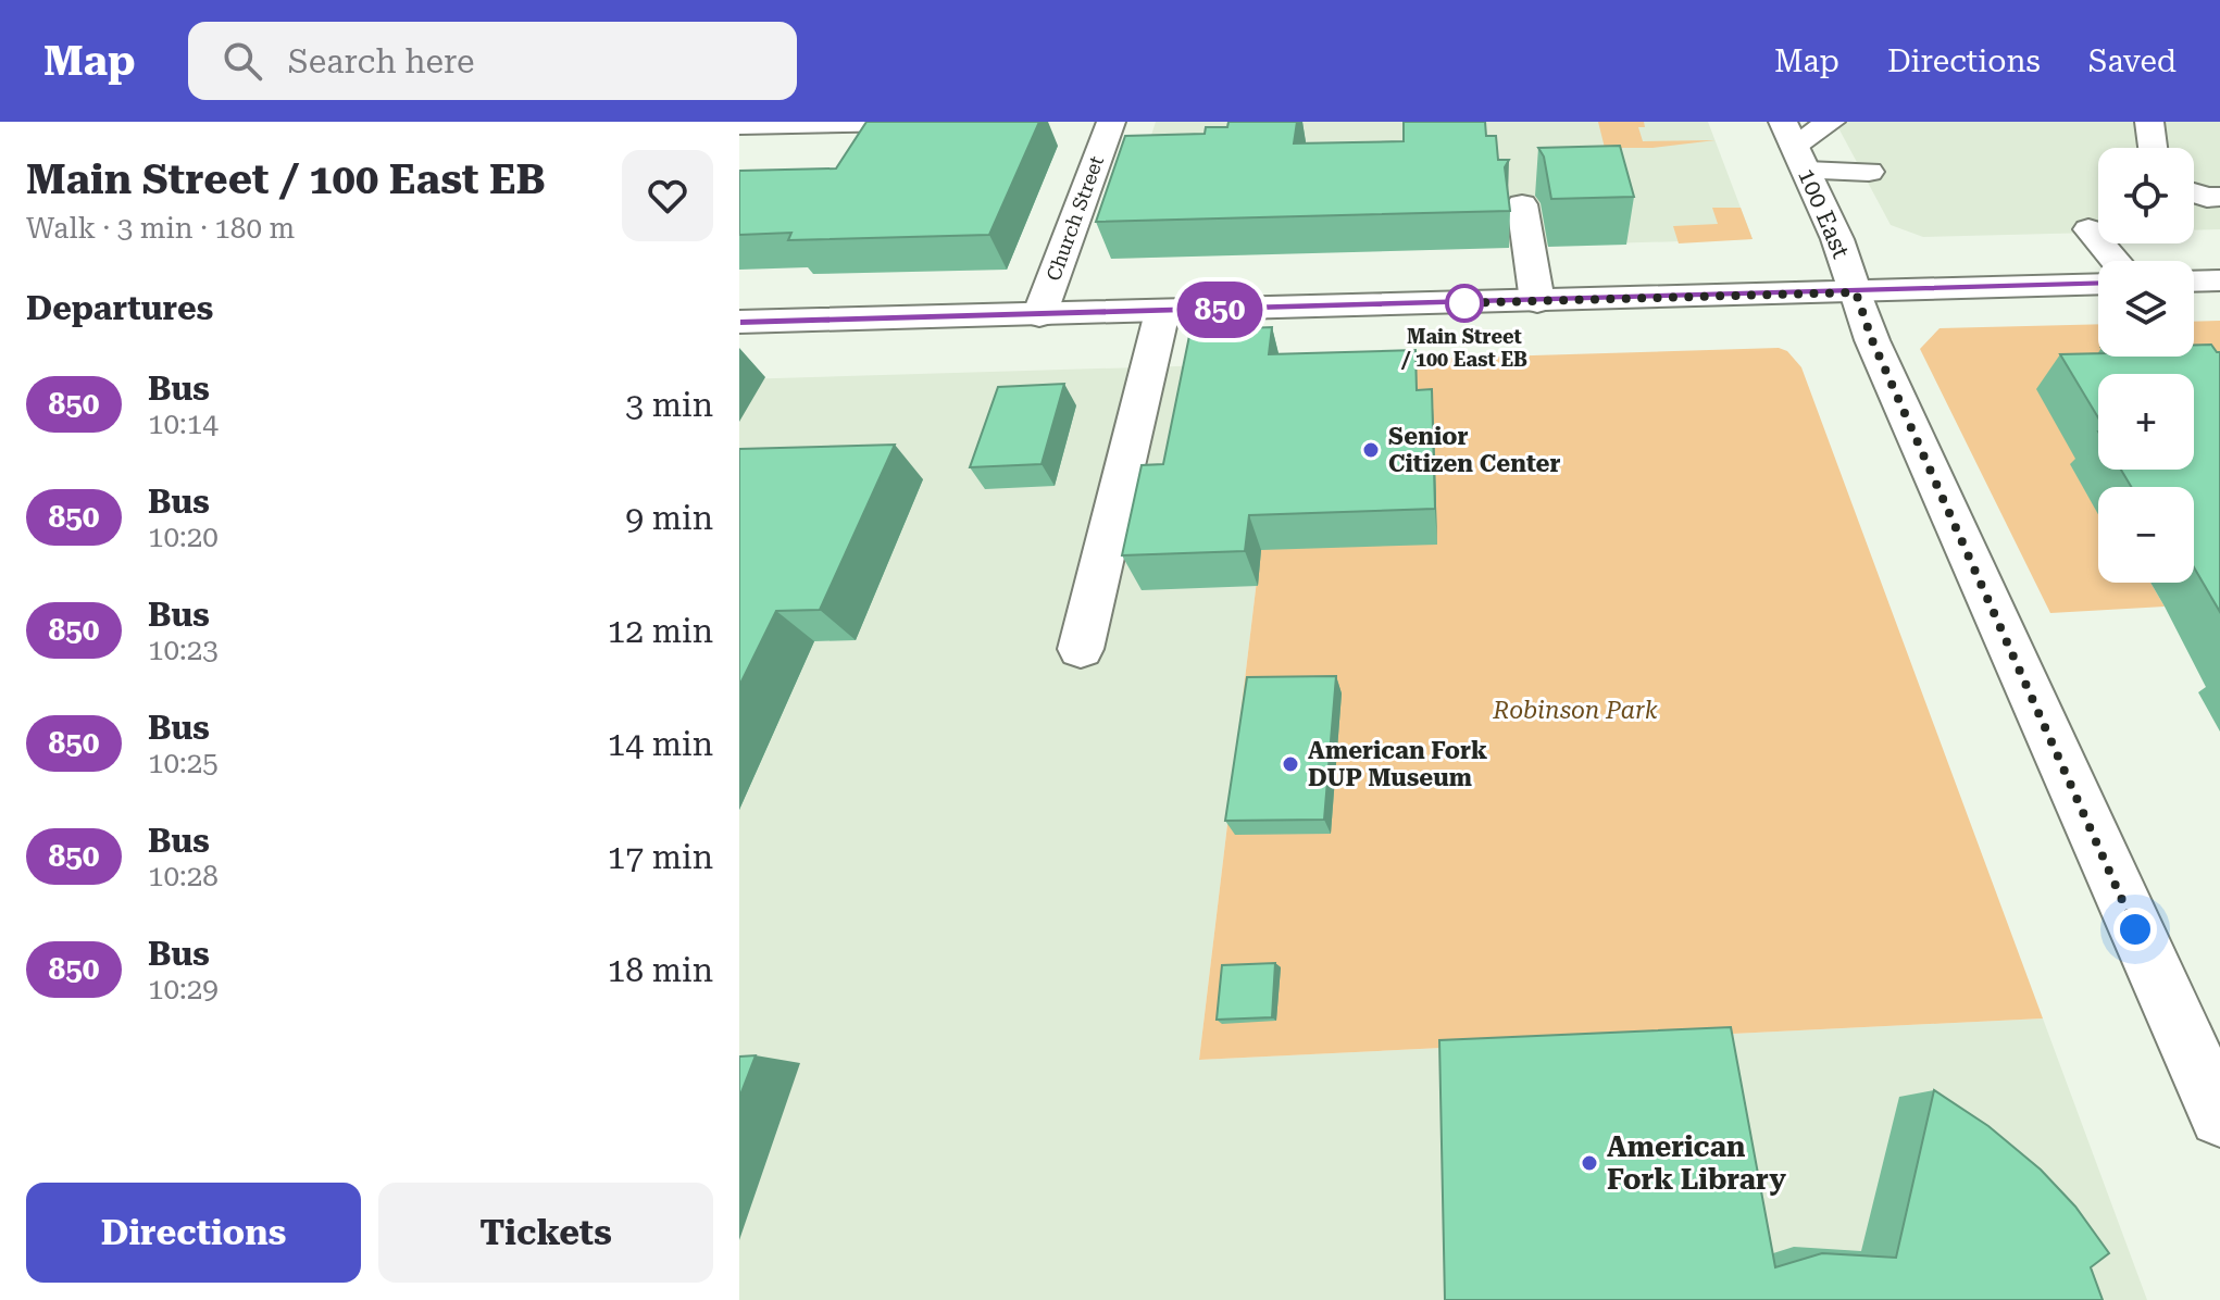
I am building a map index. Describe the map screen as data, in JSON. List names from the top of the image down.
{
  "streets": {
    "main road": ["100 East", "Church Street"]
  },
  "parks": ["Robinson Park"],
  "places": [
    "Main Street / 100 East EB",
    "Senior Citizen Center",
    "American Fork DUP Museum",
    "American Fork Library"
  ],
  "lines": ["bus line 850"],
  "page": {
    "header": "Map",
    "search": "Search here",
    "nav": ["Map", "Directions", "Saved"],
    "heading": [
      ["Main Street / 100 East EB", "Walk · 3 min · 180 m"],
      "Departures"
    ],
    "on_map": "850",
    "map_buttons": ["+", "−"],
    "list": [
      {
        "mark": "850",
        "name": "Bus",
        "note": "10:14",
        "value": "3 min"
      },
      {
        "mark": "850",
        "name": "Bus",
        "note": "10:20",
        "value": "9 min"
      },
      {
        "mark": "850",
        "name": "Bus",
        "note": "10:23",
        "value": "12 min"
      },
      {
        "mark": "850",
        "name": "Bus",
        "note": "10:25",
        "value": "14 min"
      },
      {
        "mark": "850",
        "name": "Bus",
        "note": "10:28",
        "value": "17 min"
      },
      {
        "mark": "850",
        "name": "Bus",
        "note": "10:29",
        "value": "18 min"
      }
    ],
    "buttons": ["Directions", "Tickets"]
  }
}
